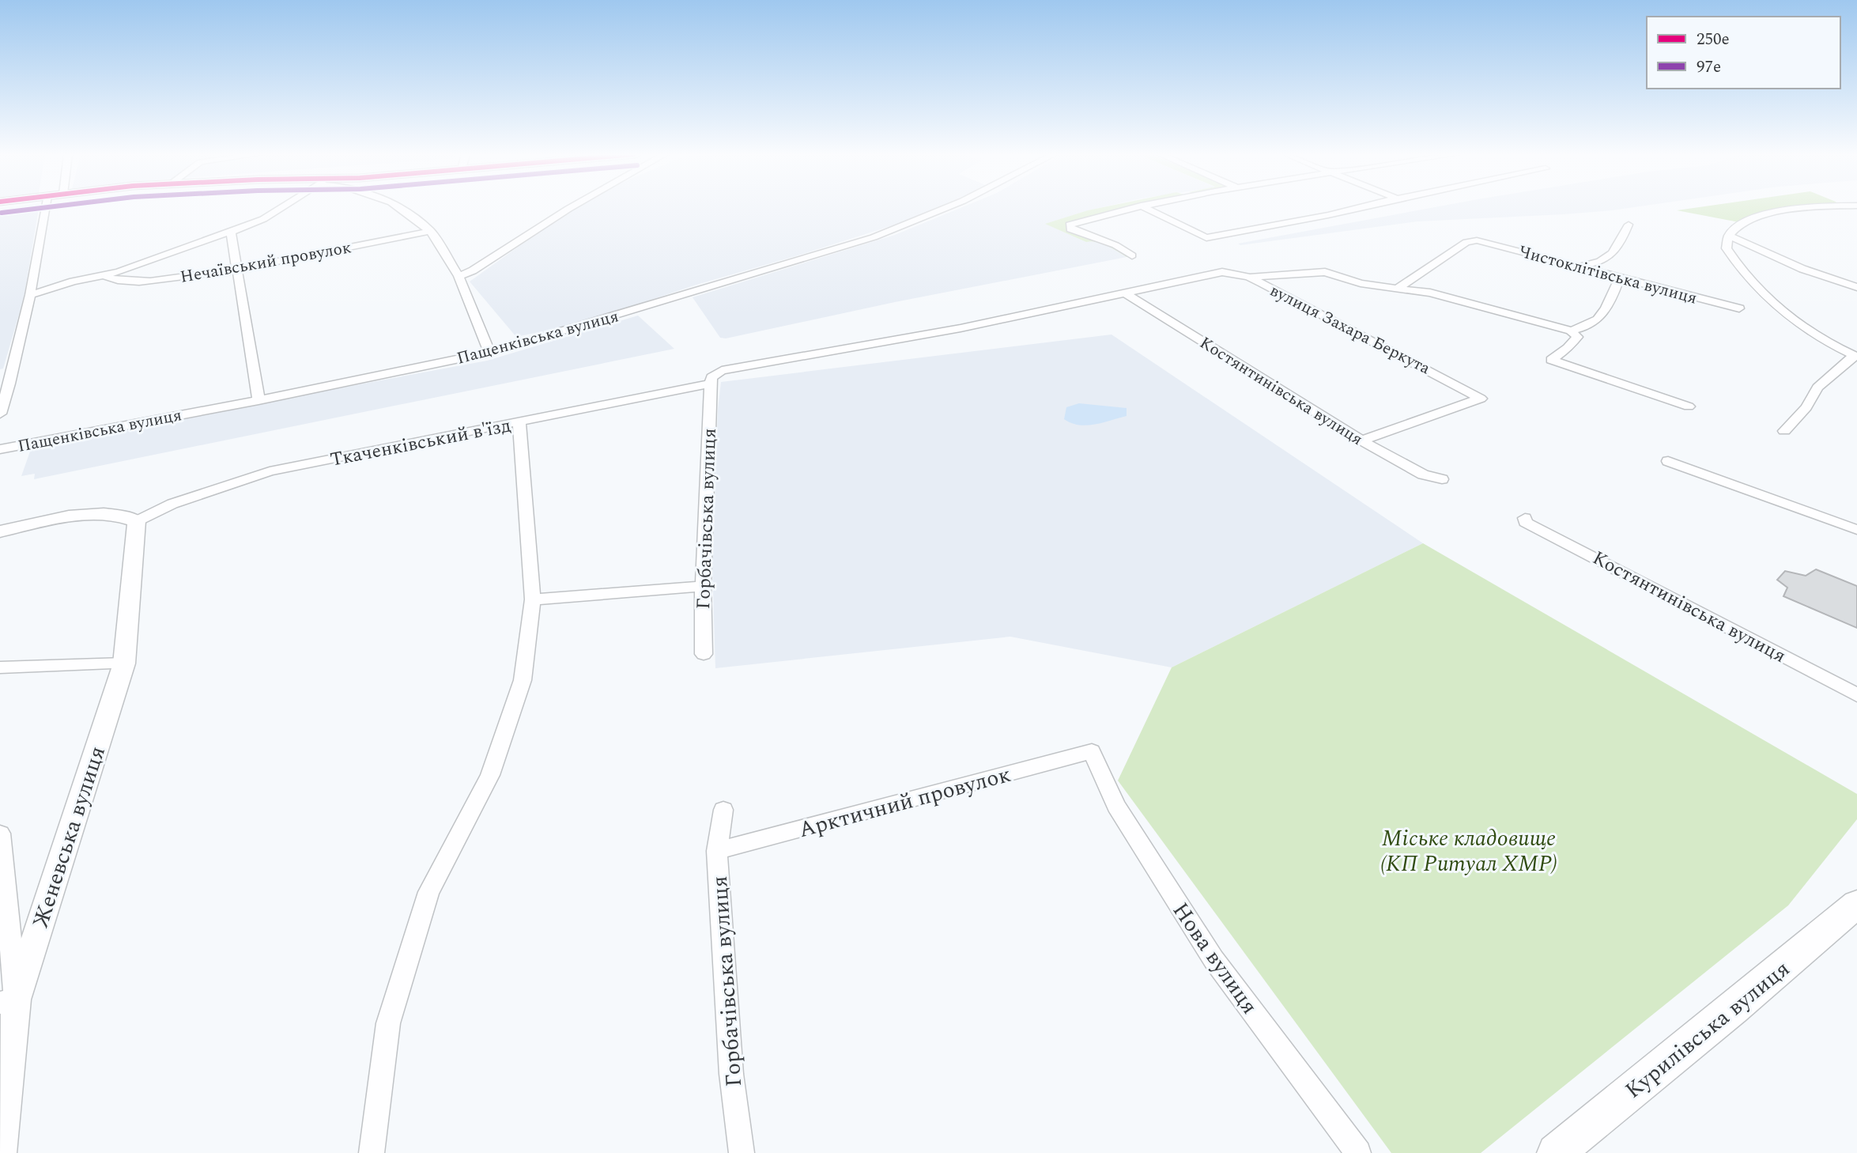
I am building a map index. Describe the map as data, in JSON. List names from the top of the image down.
{
  "streets": {
    "main road": ["Курилівська вулиця"],
    "street": [
      "Нечаївський провулок",
      "Чистоклітівська вулиця",
      "вулиця Захара Беркута",
      "Пащенківська вулиця",
      "Костянтинівська вулиця",
      "Ткаченківський в'їзд",
      "Горбачівська вулиця",
      "Арктичний провулок",
      "Женевська вулиця",
      "Нова вулиця"
    ]
  },
  "crossings": [
    ["вулиця Захара Беркута", "Костянтинівська вулиця"],
    ["вулиця Захара Беркута", "Ткаченківський в'їзд"],
    ["вулиця Захара Беркута", "Горбачівська вулиця"],
    ["Ткаченківський в'їзд", "Горбачівська вулиця"],
    ["Ткаченківський в'їзд", "Женевська вулиця"],
    ["Горбачівська вулиця", "Арктичний провулок"],
    ["Арктичний провулок", "Нова вулиця"]
  ],
  "parks": ["Міське кладовище (КП Ритуал ХМР)"],
  "lines": ["transit line 97е"],
  "legend": ["250е", "97е"]
}
